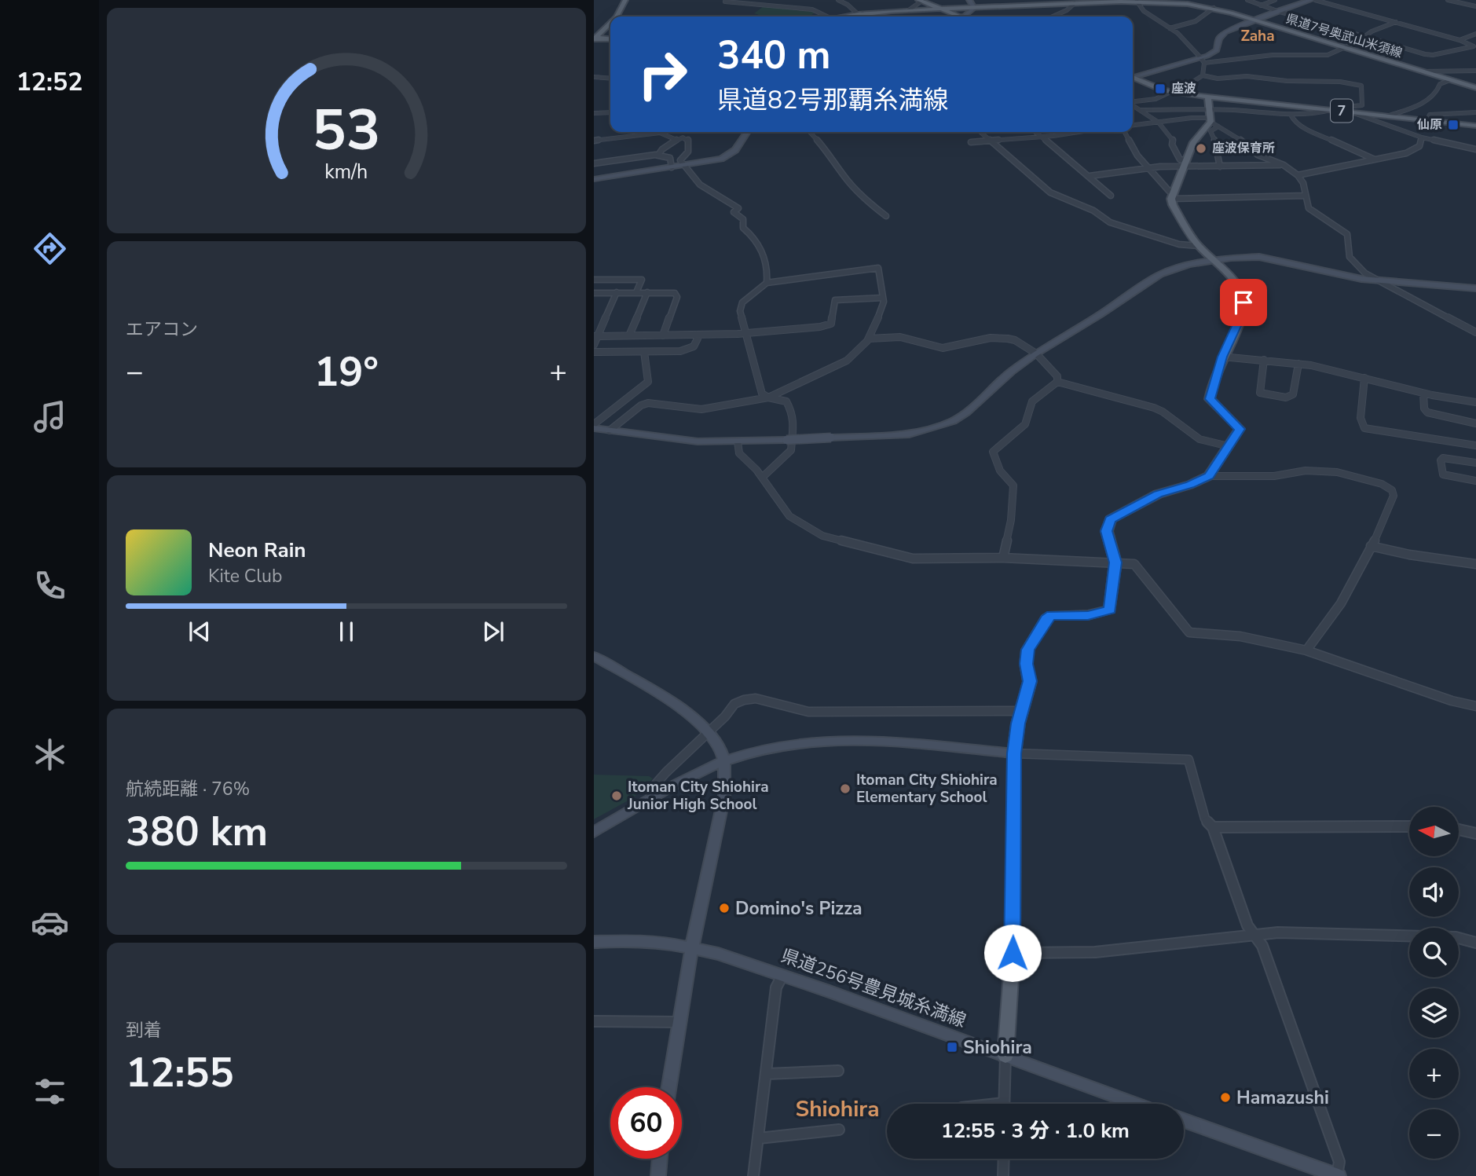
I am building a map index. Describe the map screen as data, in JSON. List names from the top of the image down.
{
  "streets": {
    "main road": ["県道7号奥武山米須線", "7"],
    "street": ["県道256号豊見城糸満線"]
  },
  "districts": ["Zaha", "Shiohira"],
  "places": {
    "transit": ["座波", "仙原", "Shiohira"],
    "other": [
      "座波保育所",
      "Itoman City Shiohira Elementary School",
      "Itoman City Shiohira Junior High School",
      "Domino's Pizza",
      "Hamazushi"
    ]
  },
  "north": "left",
  "page": {
    "tabs": "12:52",
    "turn": ["340 m", "県道82号那覇糸満線"],
    "tile": [
      "エアコン",
      ["航続距離 · 76%", "380 km"],
      ["到着", "12:55"]
    ],
    "heat": ["−", "19°", "+"],
    "song": ["Neon Rain", "Kite Club"],
    "map_buttons": ["+", "−"],
    "limit": "60",
    "trip": "12:55 · 3 分 · 1.0 km",
    "gauge": ["53", "km/h"]
  }
}
